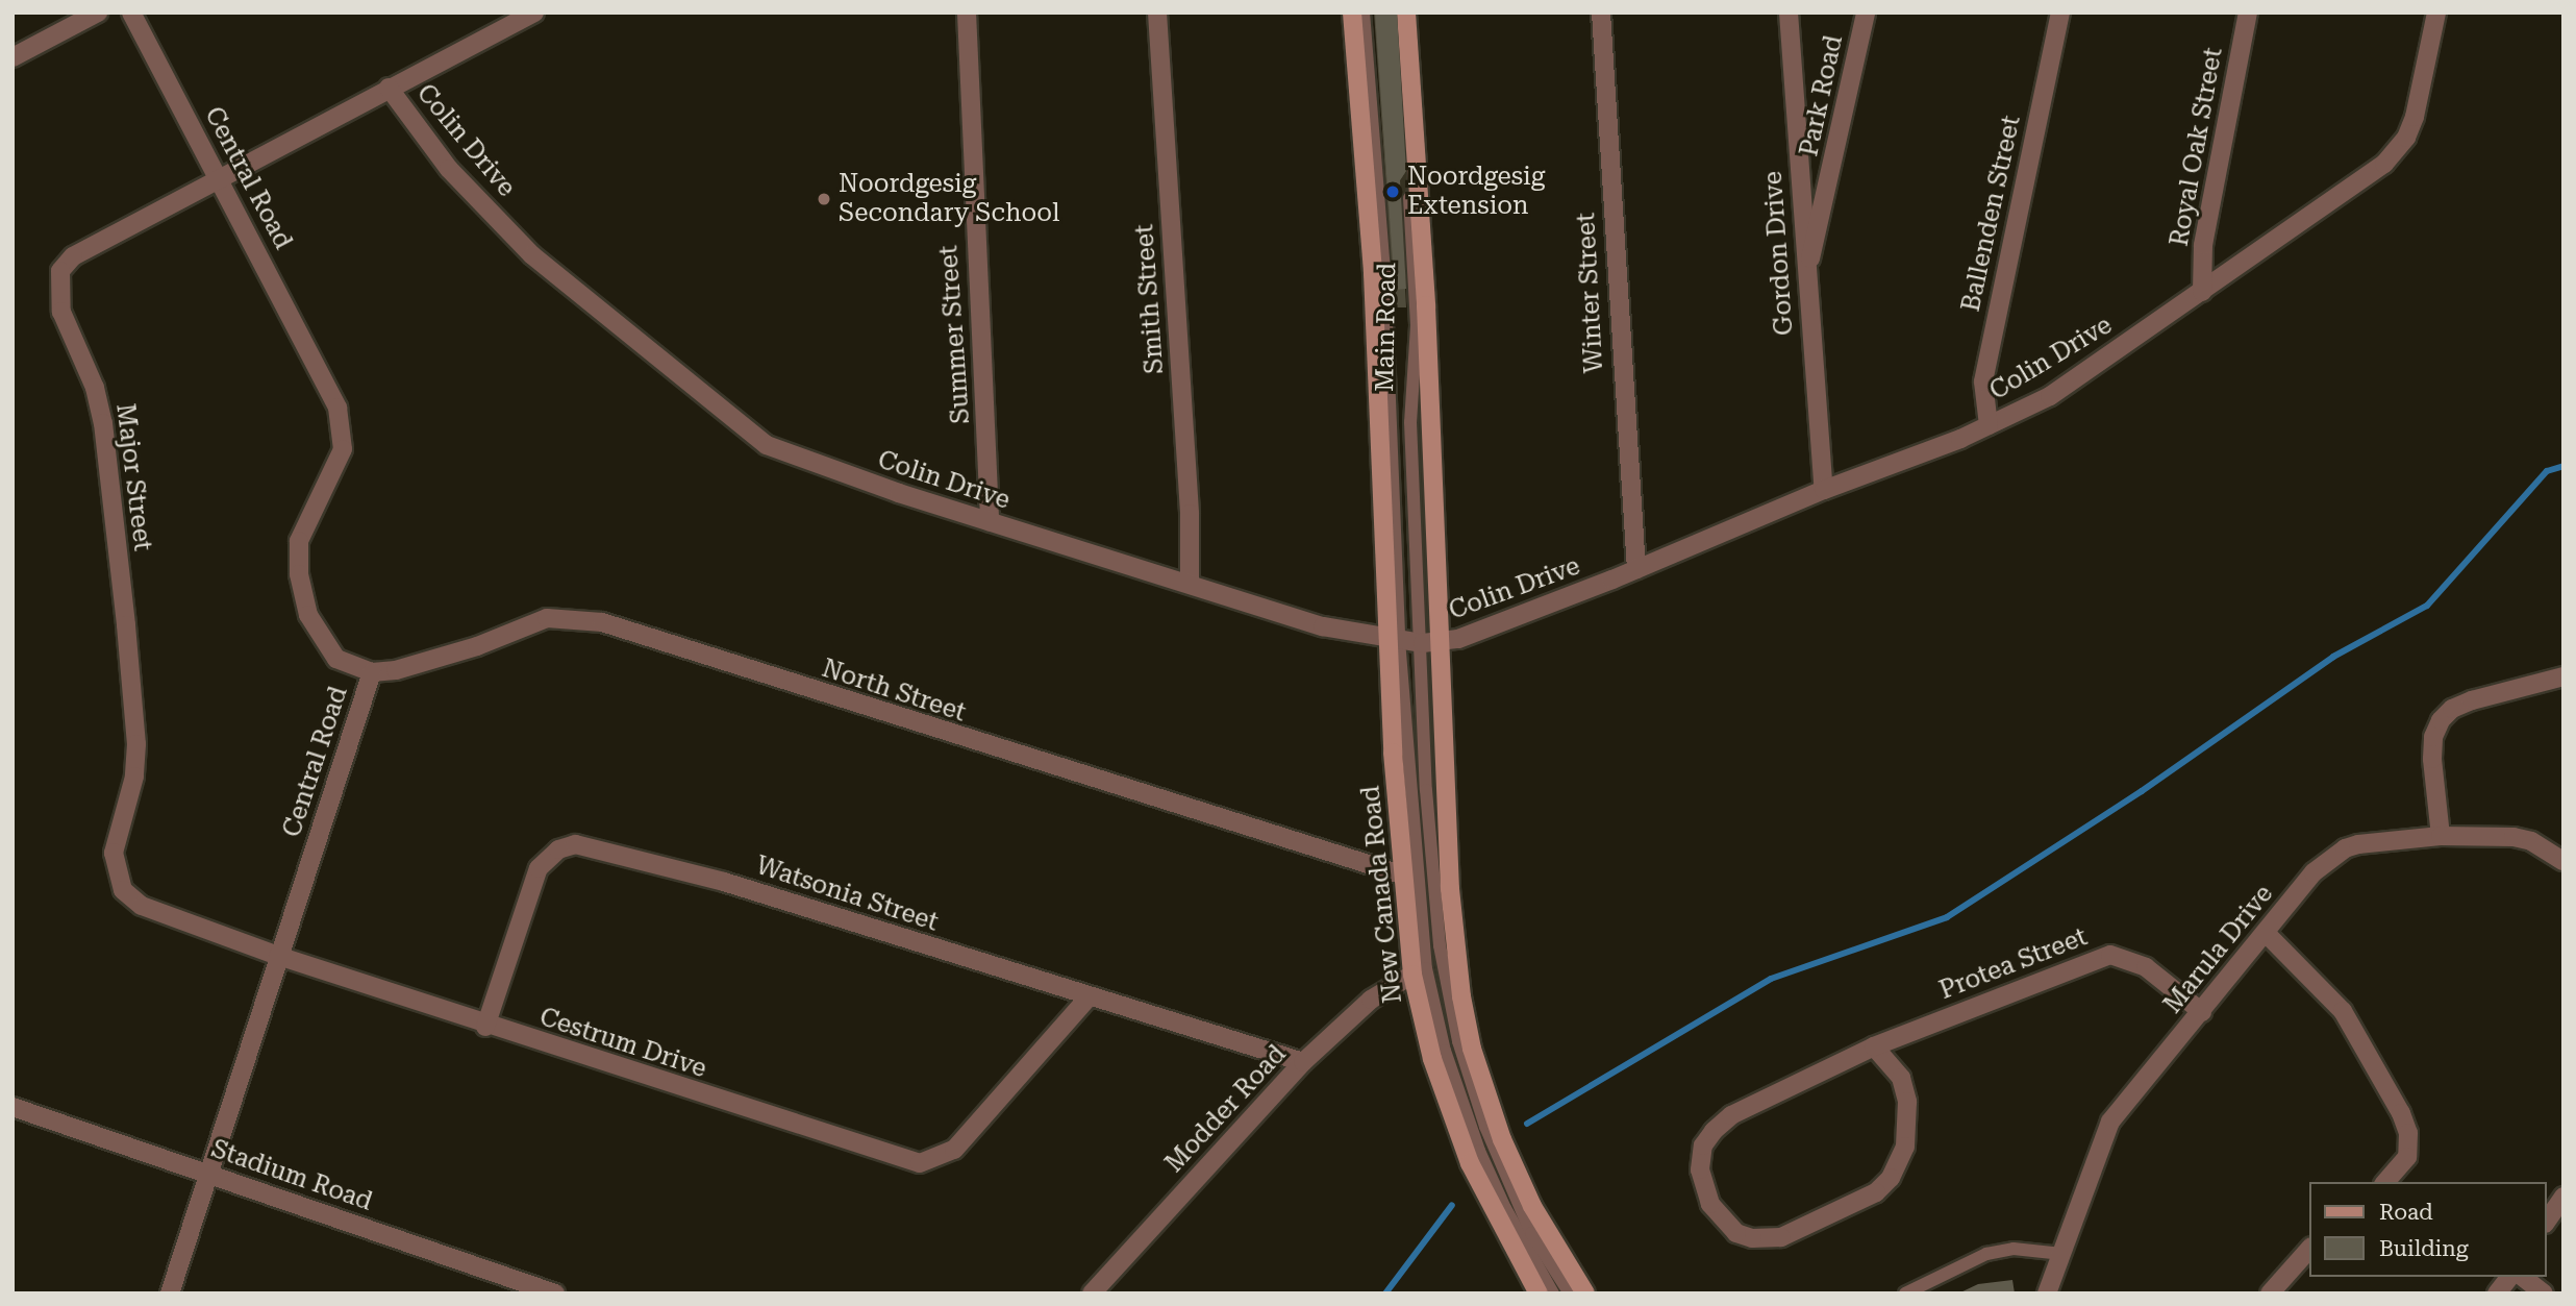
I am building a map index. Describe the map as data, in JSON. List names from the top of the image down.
{
  "streets": {
    "main road": ["Main Road", "New Canada Road"],
    "street": [
      "Park Road",
      "Colin Drive",
      "Royal Oak Street",
      "Central Road",
      "Ballenden Street",
      "Gordon Drive",
      "Winter Street",
      "Smith Street",
      "Summer Street",
      "Major Street",
      "North Street",
      "Watsonia Street",
      "Marula Drive",
      "Protea Street",
      "Cestrum Drive",
      "Modder Road",
      "Stadium Road"
    ]
  },
  "crossings": [
    ["Park Road", "Gordon Drive"],
    ["Colin Drive", "Royal Oak Street"],
    ["Colin Drive", "Ballenden Street"],
    ["Colin Drive", "Gordon Drive"],
    ["Colin Drive", "Winter Street"],
    ["Colin Drive", "Smith Street"],
    ["Colin Drive", "Main Road"],
    ["Colin Drive", "Summer Street"],
    ["Colin Drive", "Major Street"],
    ["Colin Drive", "New Canada Road"],
    ["Central Road", "Major Street"],
    ["Central Road", "North Street"],
    ["Central Road", "Cestrum Drive"],
    ["Central Road", "Stadium Road"],
    ["Main Road", "New Canada Road"],
    ["Major Street", "Cestrum Drive"],
    ["North Street", "New Canada Road"],
    ["Watsonia Street", "Cestrum Drive"],
    ["Watsonia Street", "Modder Road"],
    ["New Canada Road", "Modder Road"],
    ["Marula Drive", "Protea Street"]
  ],
  "places": ["Noordgesig Extension", "Noordgesig Secondary School"],
  "legend": ["Road", "Building"]
}
